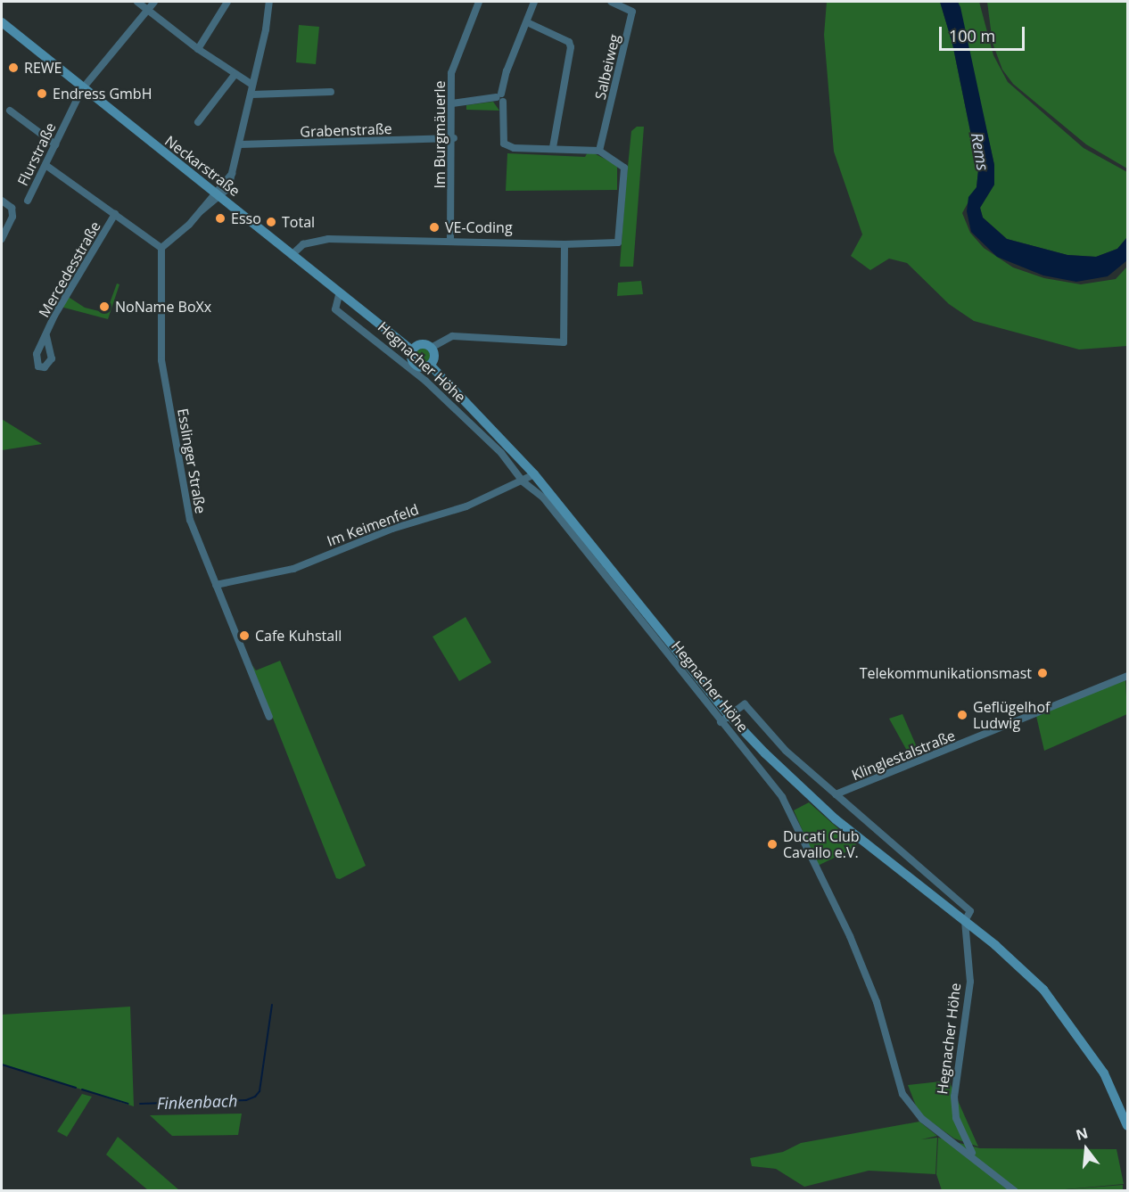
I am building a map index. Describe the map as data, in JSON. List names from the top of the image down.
{
  "streets": {
    "main road": ["Neckarstraße", "Hegnacher Höhe"],
    "street": [
      "Salbeiweg",
      "Grabenstraße",
      "Im Burgmäuerle",
      "Flurstraße",
      "Mercedesstraße",
      "Esslinger Straße",
      "Im Keimenfeld",
      "Klinglestalstraße"
    ]
  },
  "crossings": [
    ["Grabenstraße", "Im Burgmäuerle"],
    ["Flurstraße", "Neckarstraße"],
    ["Neckarstraße", "Hegnacher Höhe"],
    ["Hegnacher Höhe", "Im Keimenfeld"],
    ["Esslinger Straße", "Im Keimenfeld"]
  ],
  "water": ["Rems", "Finkenbach"],
  "places": [
    "REWE",
    "Endress GmbH",
    "Esso",
    "Total",
    "VE-Coding",
    "NoName BoXx",
    "Cafe Kuhstall",
    "Telekommunikationsmast",
    "Geflügelhof Ludwig",
    "Ducati Club Cavallo e.V."
  ],
  "scale_bar": "100 m",
  "north": "top"
}
